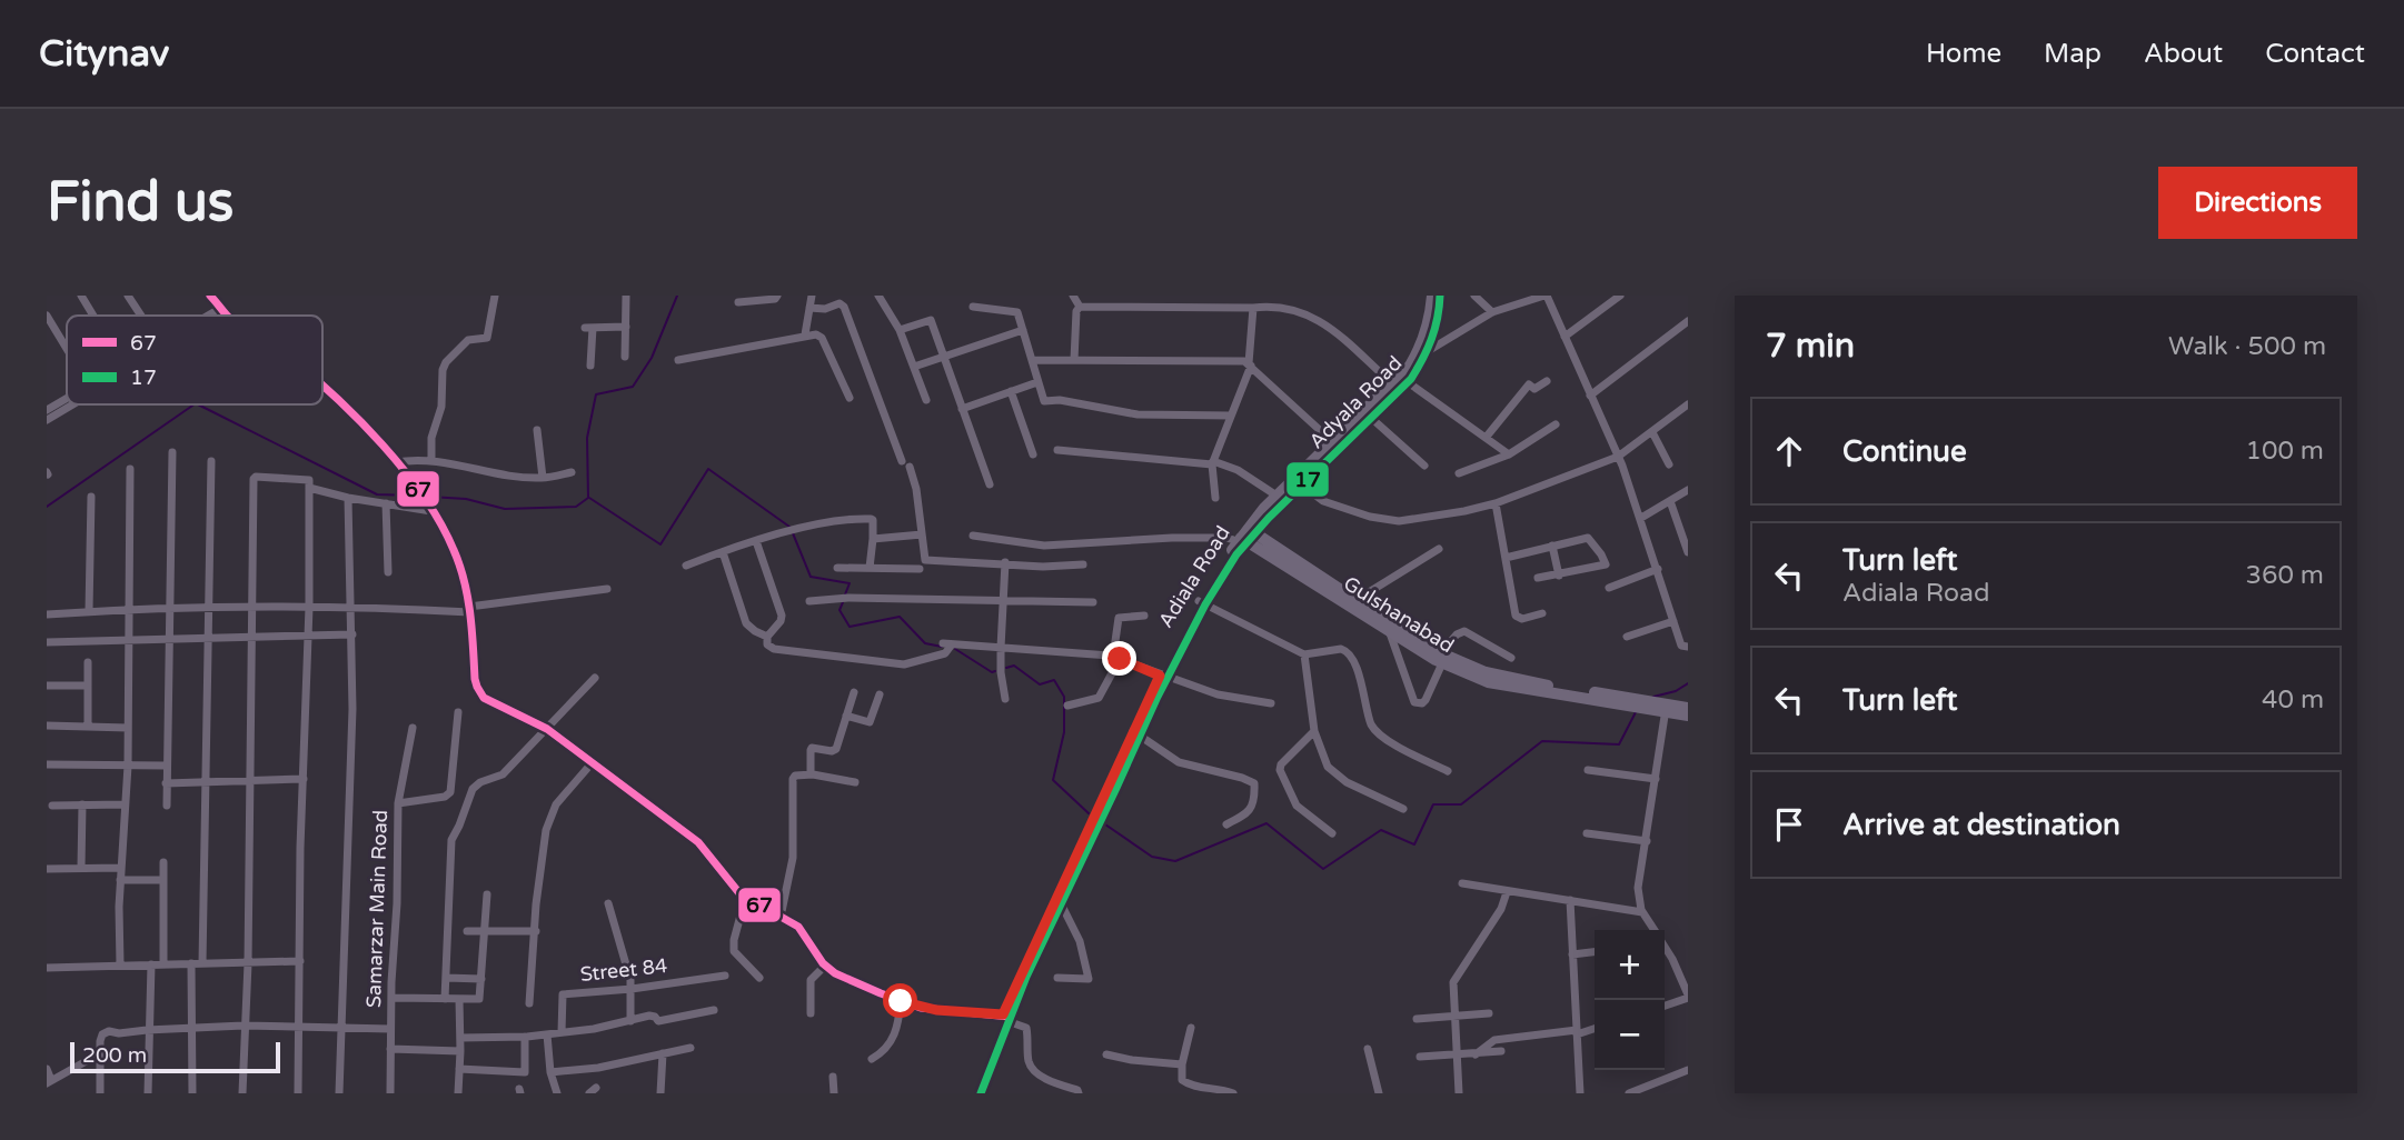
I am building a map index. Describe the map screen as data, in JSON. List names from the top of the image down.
{
  "streets": {
    "main road": ["Adyala Road", "Adiala Road", "Gulshanabad"],
    "street": ["Samarzar Main Road", "Street 84"]
  },
  "crossings": [
    ["Adyala Road", "Adiala Road"],
    ["Adyala Road", "Gulshanabad"],
    ["Adiala Road", "Gulshanabad"]
  ],
  "lines": ["transit line 67", "transit line 17"],
  "legend": ["67", "17"],
  "scale_bar": "200 m",
  "page": {
    "header": "Citynav",
    "nav": [
      "Home",
      "Map",
      "About",
      "Contact"
    ],
    "buttons": "Directions",
    "title": "Find us",
    "heading": ["7 min", "Walk · 500 m"],
    "list": [
      ["Continue", "100 m"],
      ["Turn left", "Adiala Road", "360 m"],
      ["Turn left", "40 m"],
      "Arrive at destination"
    ],
    "map_buttons": ["+", "−"],
    "scale": "200 m"
  }
}
